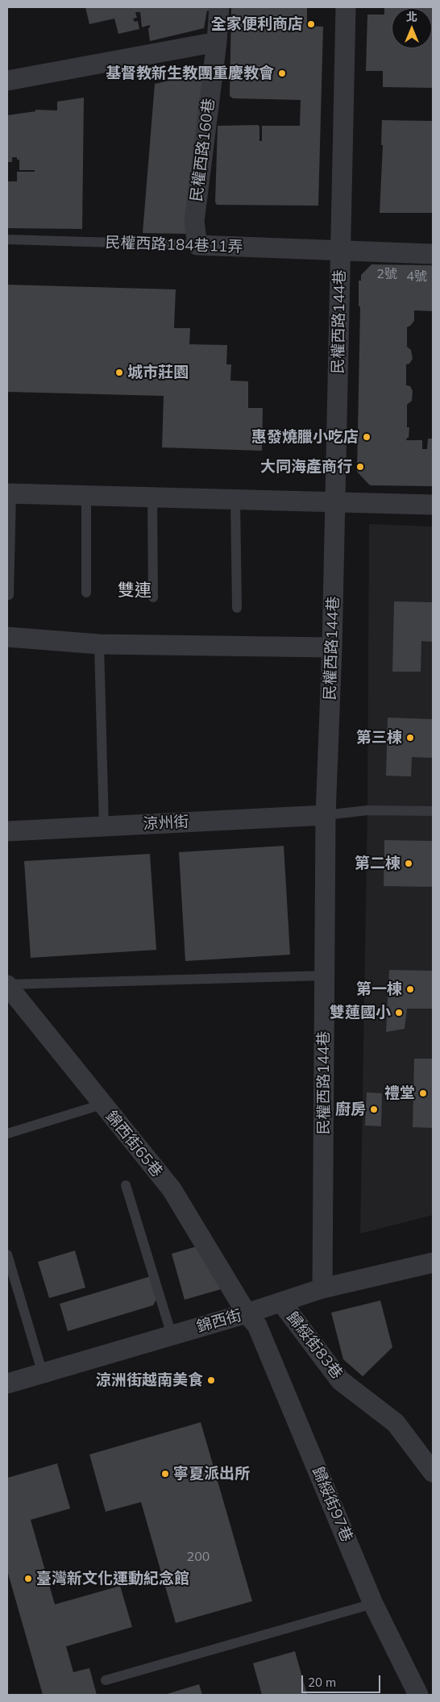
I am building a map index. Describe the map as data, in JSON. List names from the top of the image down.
{
  "streets": {
    "street": [
      "民權西路160巷",
      "民權西路184巷11弄",
      "民權西路144巷",
      "涼州街",
      "錦西街65巷",
      "錦西街",
      "歸綏街83巷",
      "歸綏街97巷"
    ]
  },
  "crossings": [
    ["民權西路160巷", "民權西路184巷11弄"],
    ["民權西路184巷11弄", "民權西路144巷"],
    ["民權西路144巷", "涼州街"],
    ["民權西路144巷", "錦西街"],
    ["錦西街65巷", "錦西街"],
    ["錦西街65巷", "歸綏街97巷"],
    ["錦西街", "歸綏街83巷"],
    ["錦西街", "歸綏街97巷"]
  ],
  "districts": ["雙連"],
  "places": [
    "全家便利商店",
    "基督教新生教團重慶教會",
    "城市莊園",
    "惠發燒臘小吃店",
    "大同海產商行",
    "第三棟",
    "第二棟",
    "第一棟",
    "雙蓮國小",
    "禮堂",
    "廚房",
    "涼洲街越南美食",
    "寧夏派出所",
    "臺灣新文化運動紀念館"
  ],
  "house_numbers": ["2號", "4號", "200"],
  "scale_bar": "20 m",
  "north": "top"
}
